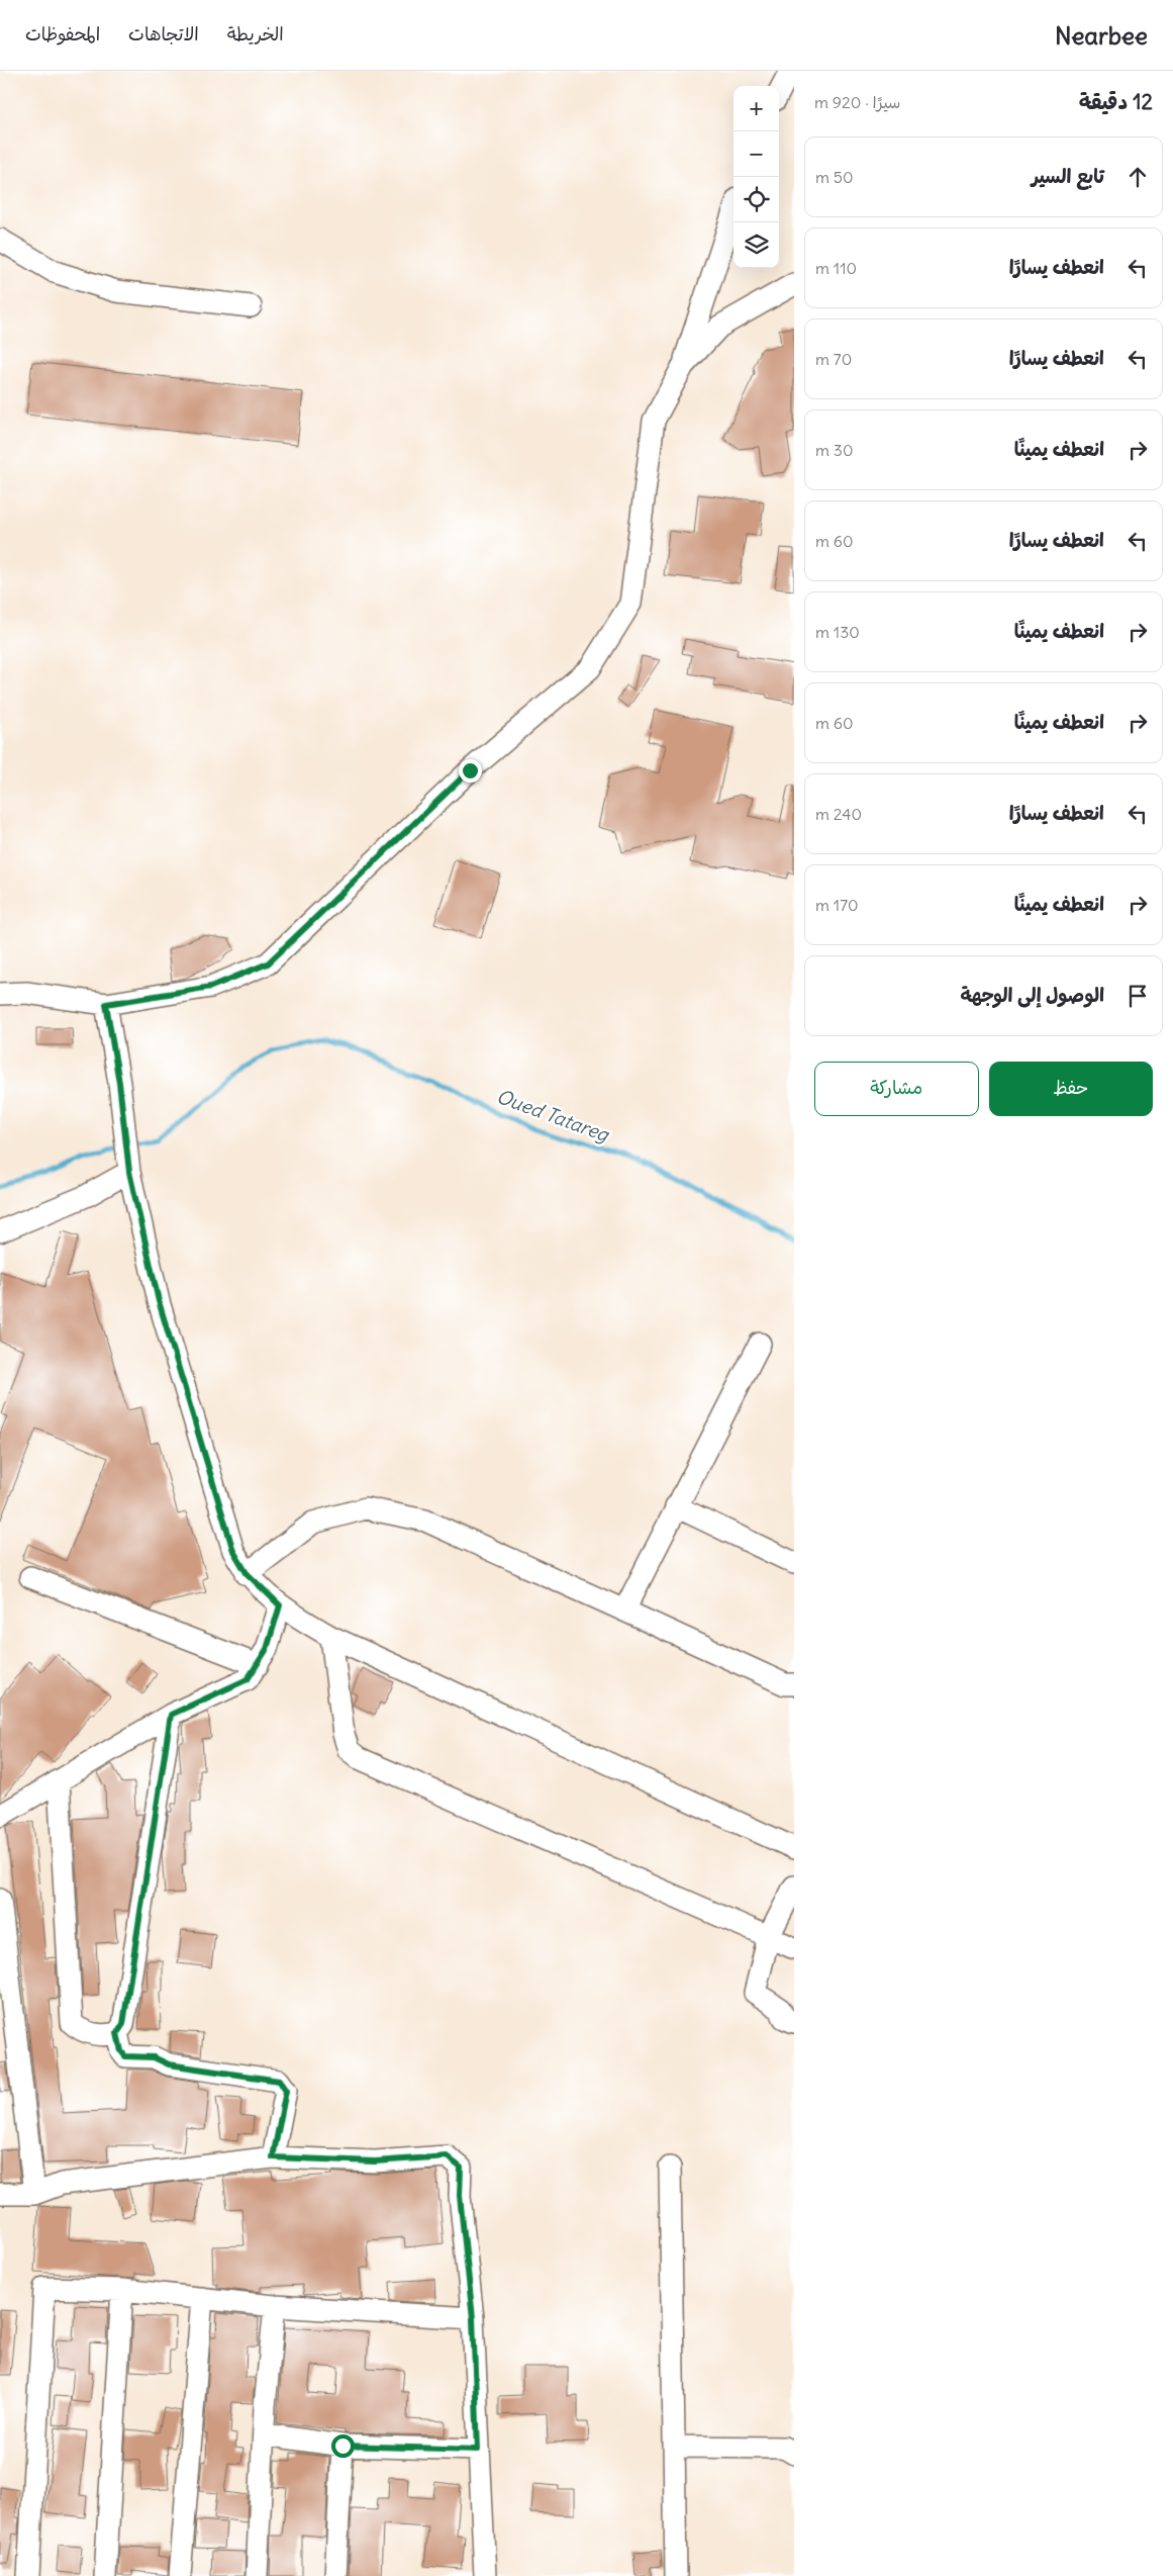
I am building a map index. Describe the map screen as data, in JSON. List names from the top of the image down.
{
  "water": ["Oued Tatareg"],
  "page": {
    "header": "Nearbee",
    "nav": ["الخريطة", "الاتجاهات", "المحفوظات"],
    "heading": ["12 دقيقة", "سيرًا · 920 m"],
    "map_buttons": ["+", "−"],
    "list": [
      ["تابع السير", "50 m"],
      ["انعطف يسارًا", "110 m"],
      ["انعطف يسارًا", "70 m"],
      ["انعطف يمينًا", "30 m"],
      ["انعطف يسارًا", "60 m"],
      ["انعطف يمينًا", "130 m"],
      ["انعطف يمينًا", "60 m"],
      ["انعطف يسارًا", "240 m"],
      ["انعطف يمينًا", "170 m"],
      "الوصول إلى الوجهة"
    ],
    "buttons": ["حفظ", "مشاركة"]
  }
}
